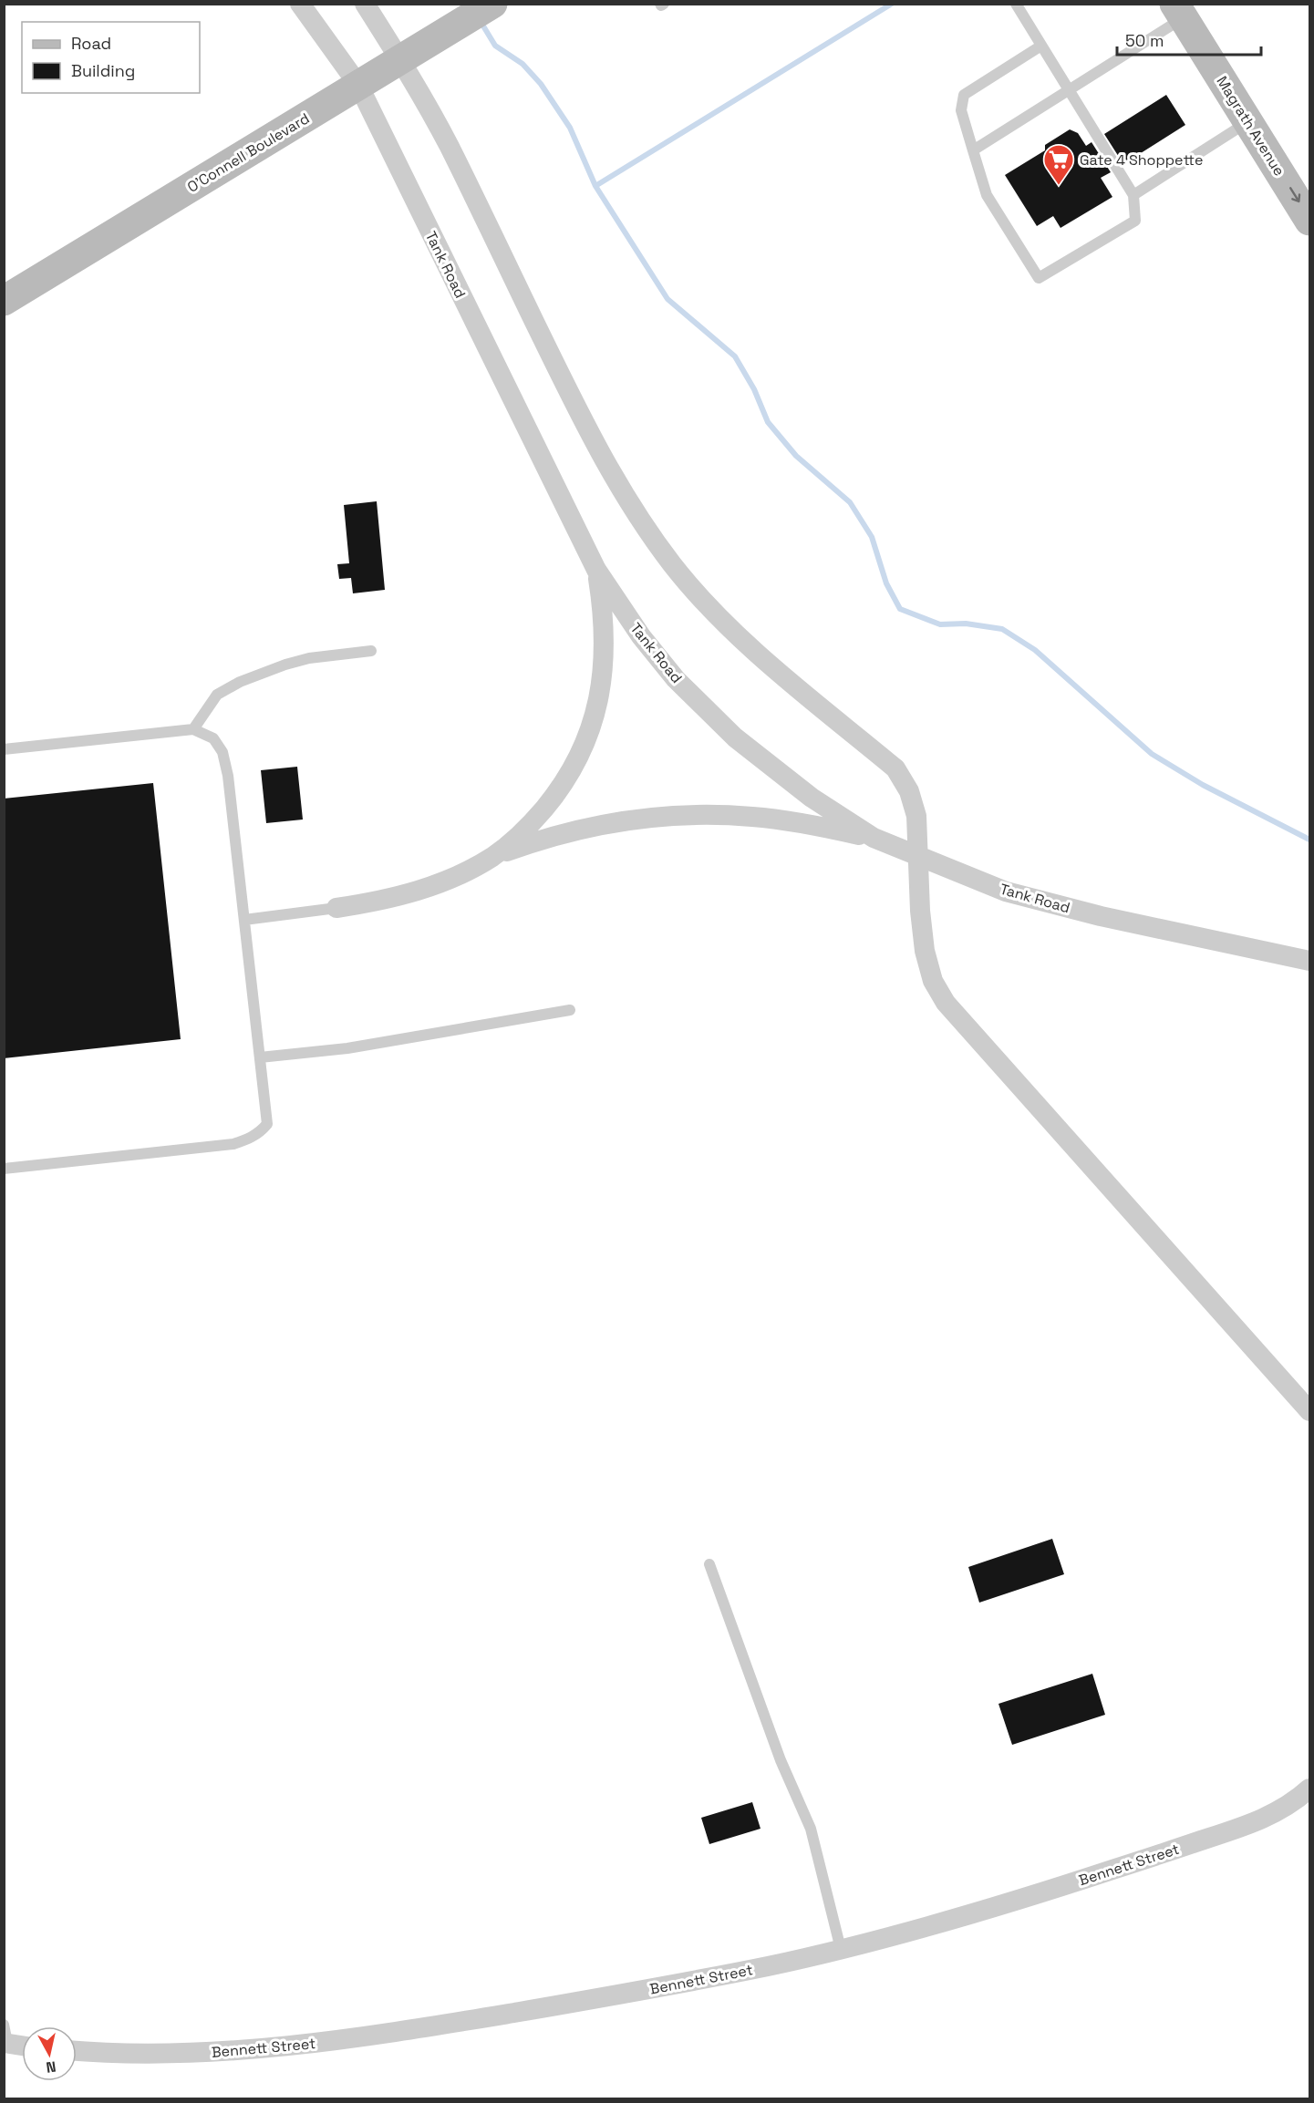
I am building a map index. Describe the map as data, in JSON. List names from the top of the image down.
{
  "streets": {
    "street": [
      "Magrath Avenue",
      "O'Connell Boulevard",
      "Tank Road",
      "Bennett Street"
    ]
  },
  "crossings": [
    ["O'Connell Boulevard", "Tank Road"]
  ],
  "one_way": ["Magrath Avenue"],
  "places": {
    "supermarket": ["Gate 4 Shoppette"]
  },
  "legend": ["Road", "Building"],
  "scale_bar": "50 m",
  "north": "bottom"
}
